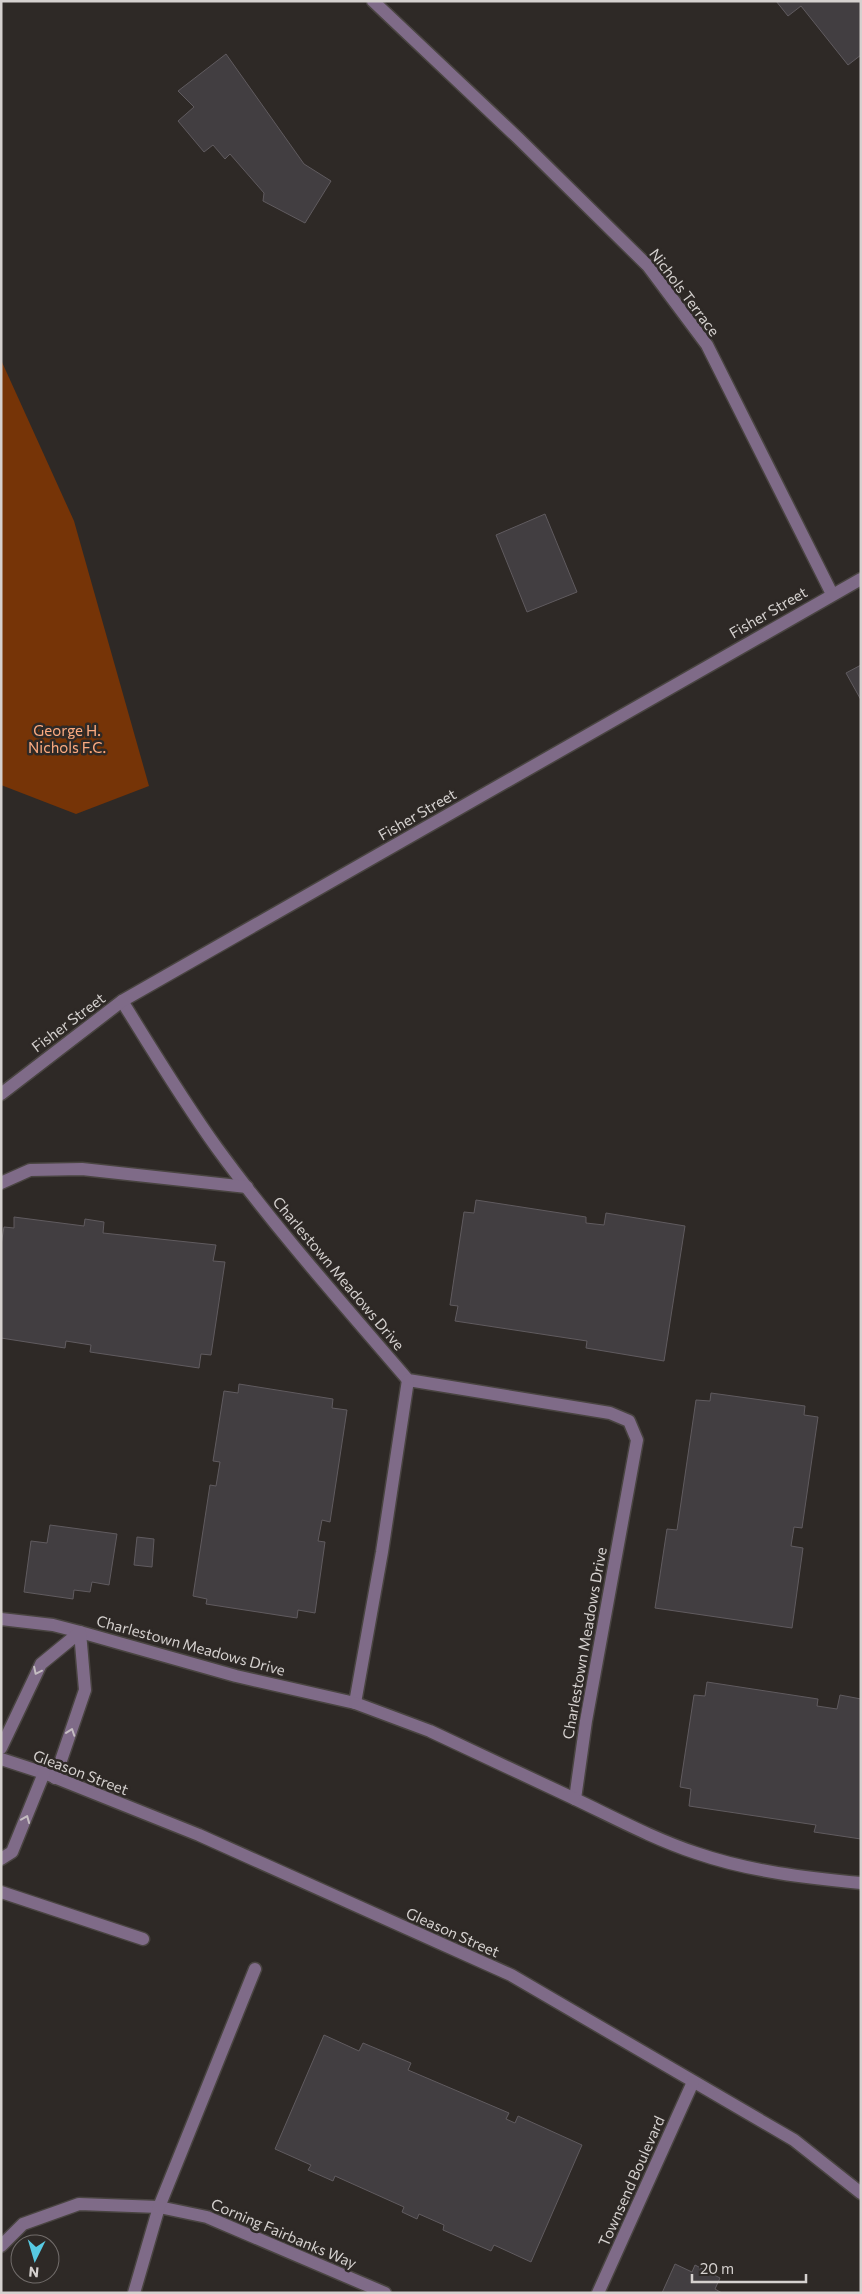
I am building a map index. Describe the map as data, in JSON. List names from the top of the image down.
{
  "streets": {
    "street": [
      "Nichols Terrace",
      "Fisher Street",
      "Charlestown Meadows Drive",
      "Gleason Street",
      "Townsend Boulevard",
      "Corning Fairbanks Way"
    ]
  },
  "crossings": [
    ["Nichols Terrace", "Fisher Street"],
    ["Fisher Street", "Charlestown Meadows Drive"],
    ["Charlestown Meadows Drive", "Gleason Street"],
    ["Gleason Street", "Townsend Boulevard"]
  ],
  "parks": ["George H. Nichols F.C."],
  "scale_bar": "20 m",
  "north": "bottom"
}
